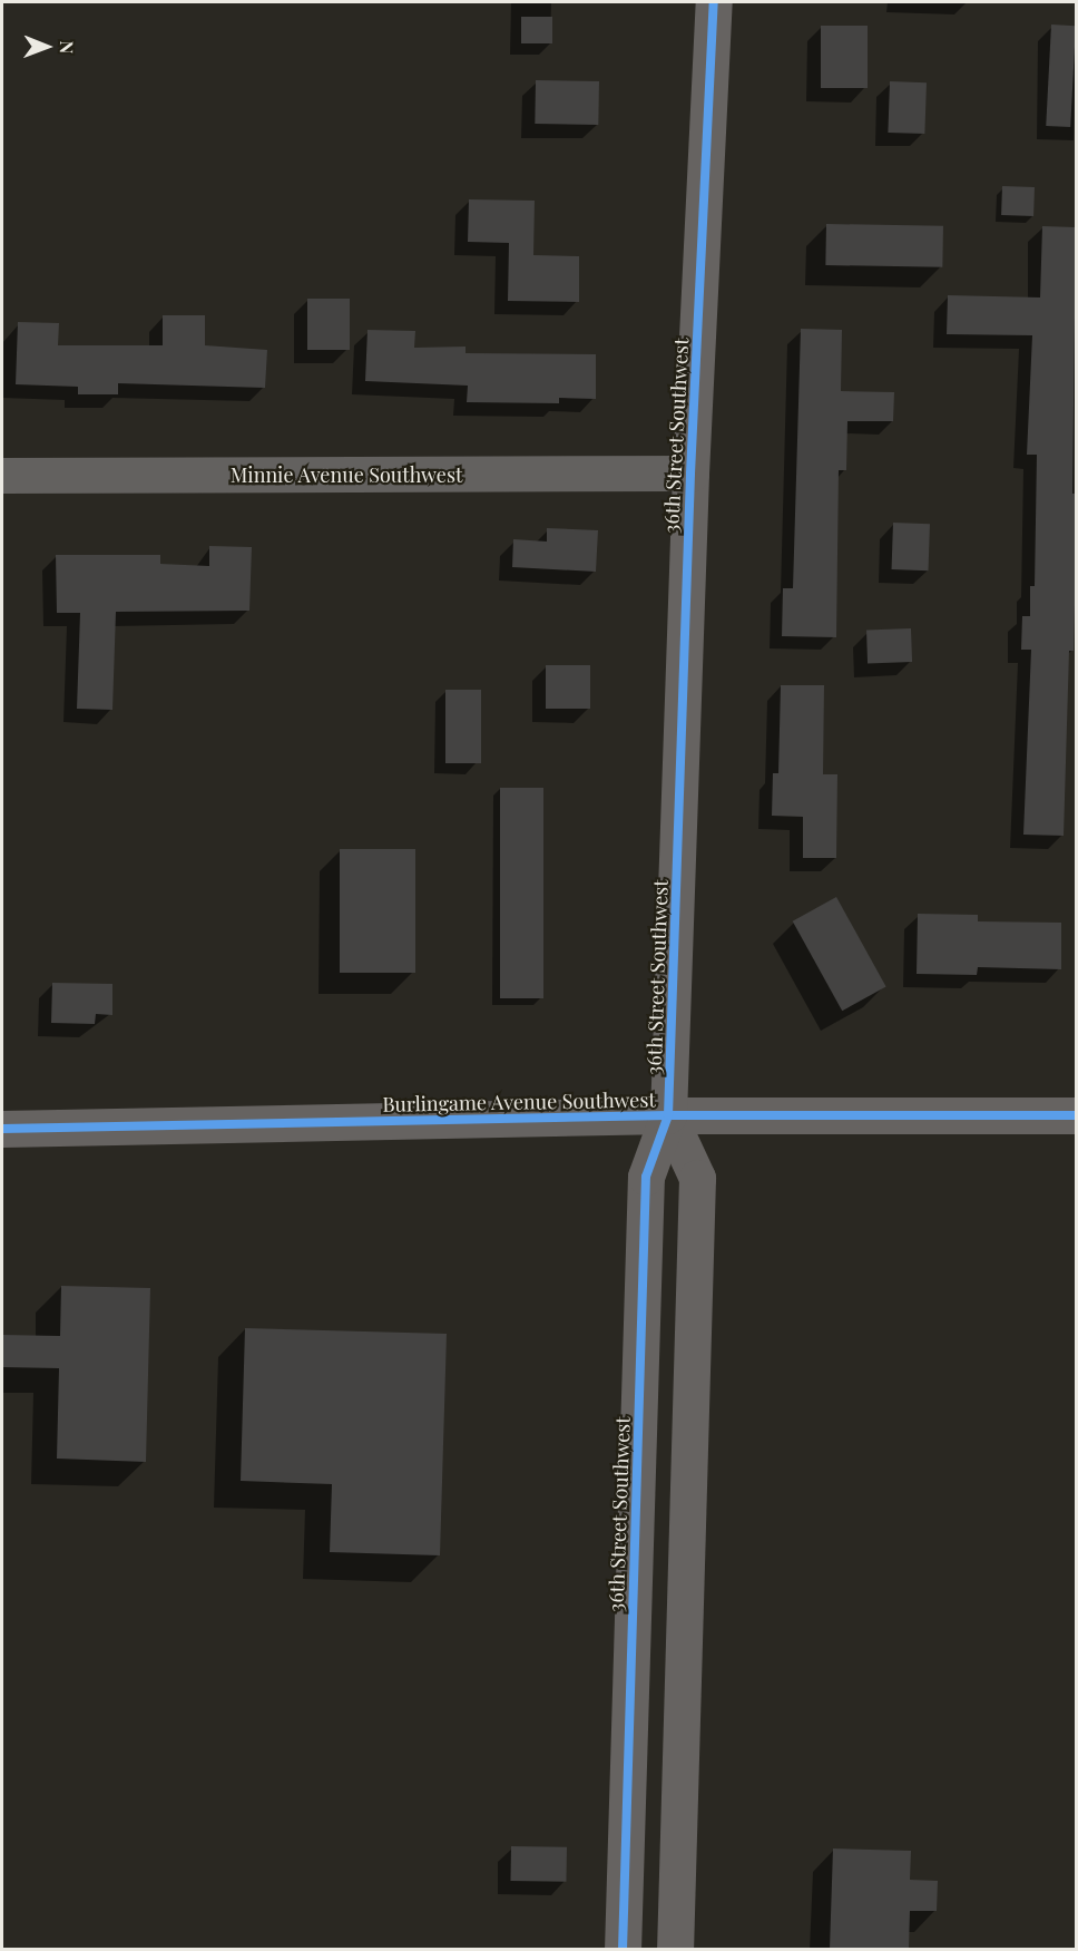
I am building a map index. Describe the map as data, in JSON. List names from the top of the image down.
{
  "streets": {
    "street": ["36th Street Southwest", "Minnie Avenue Southwest", "Burlingame Avenue Southwest"]
  },
  "crossings": [
    ["36th Street Southwest", "Minnie Avenue Southwest"],
    ["36th Street Southwest", "Burlingame Avenue Southwest"]
  ],
  "north": "right"
}
